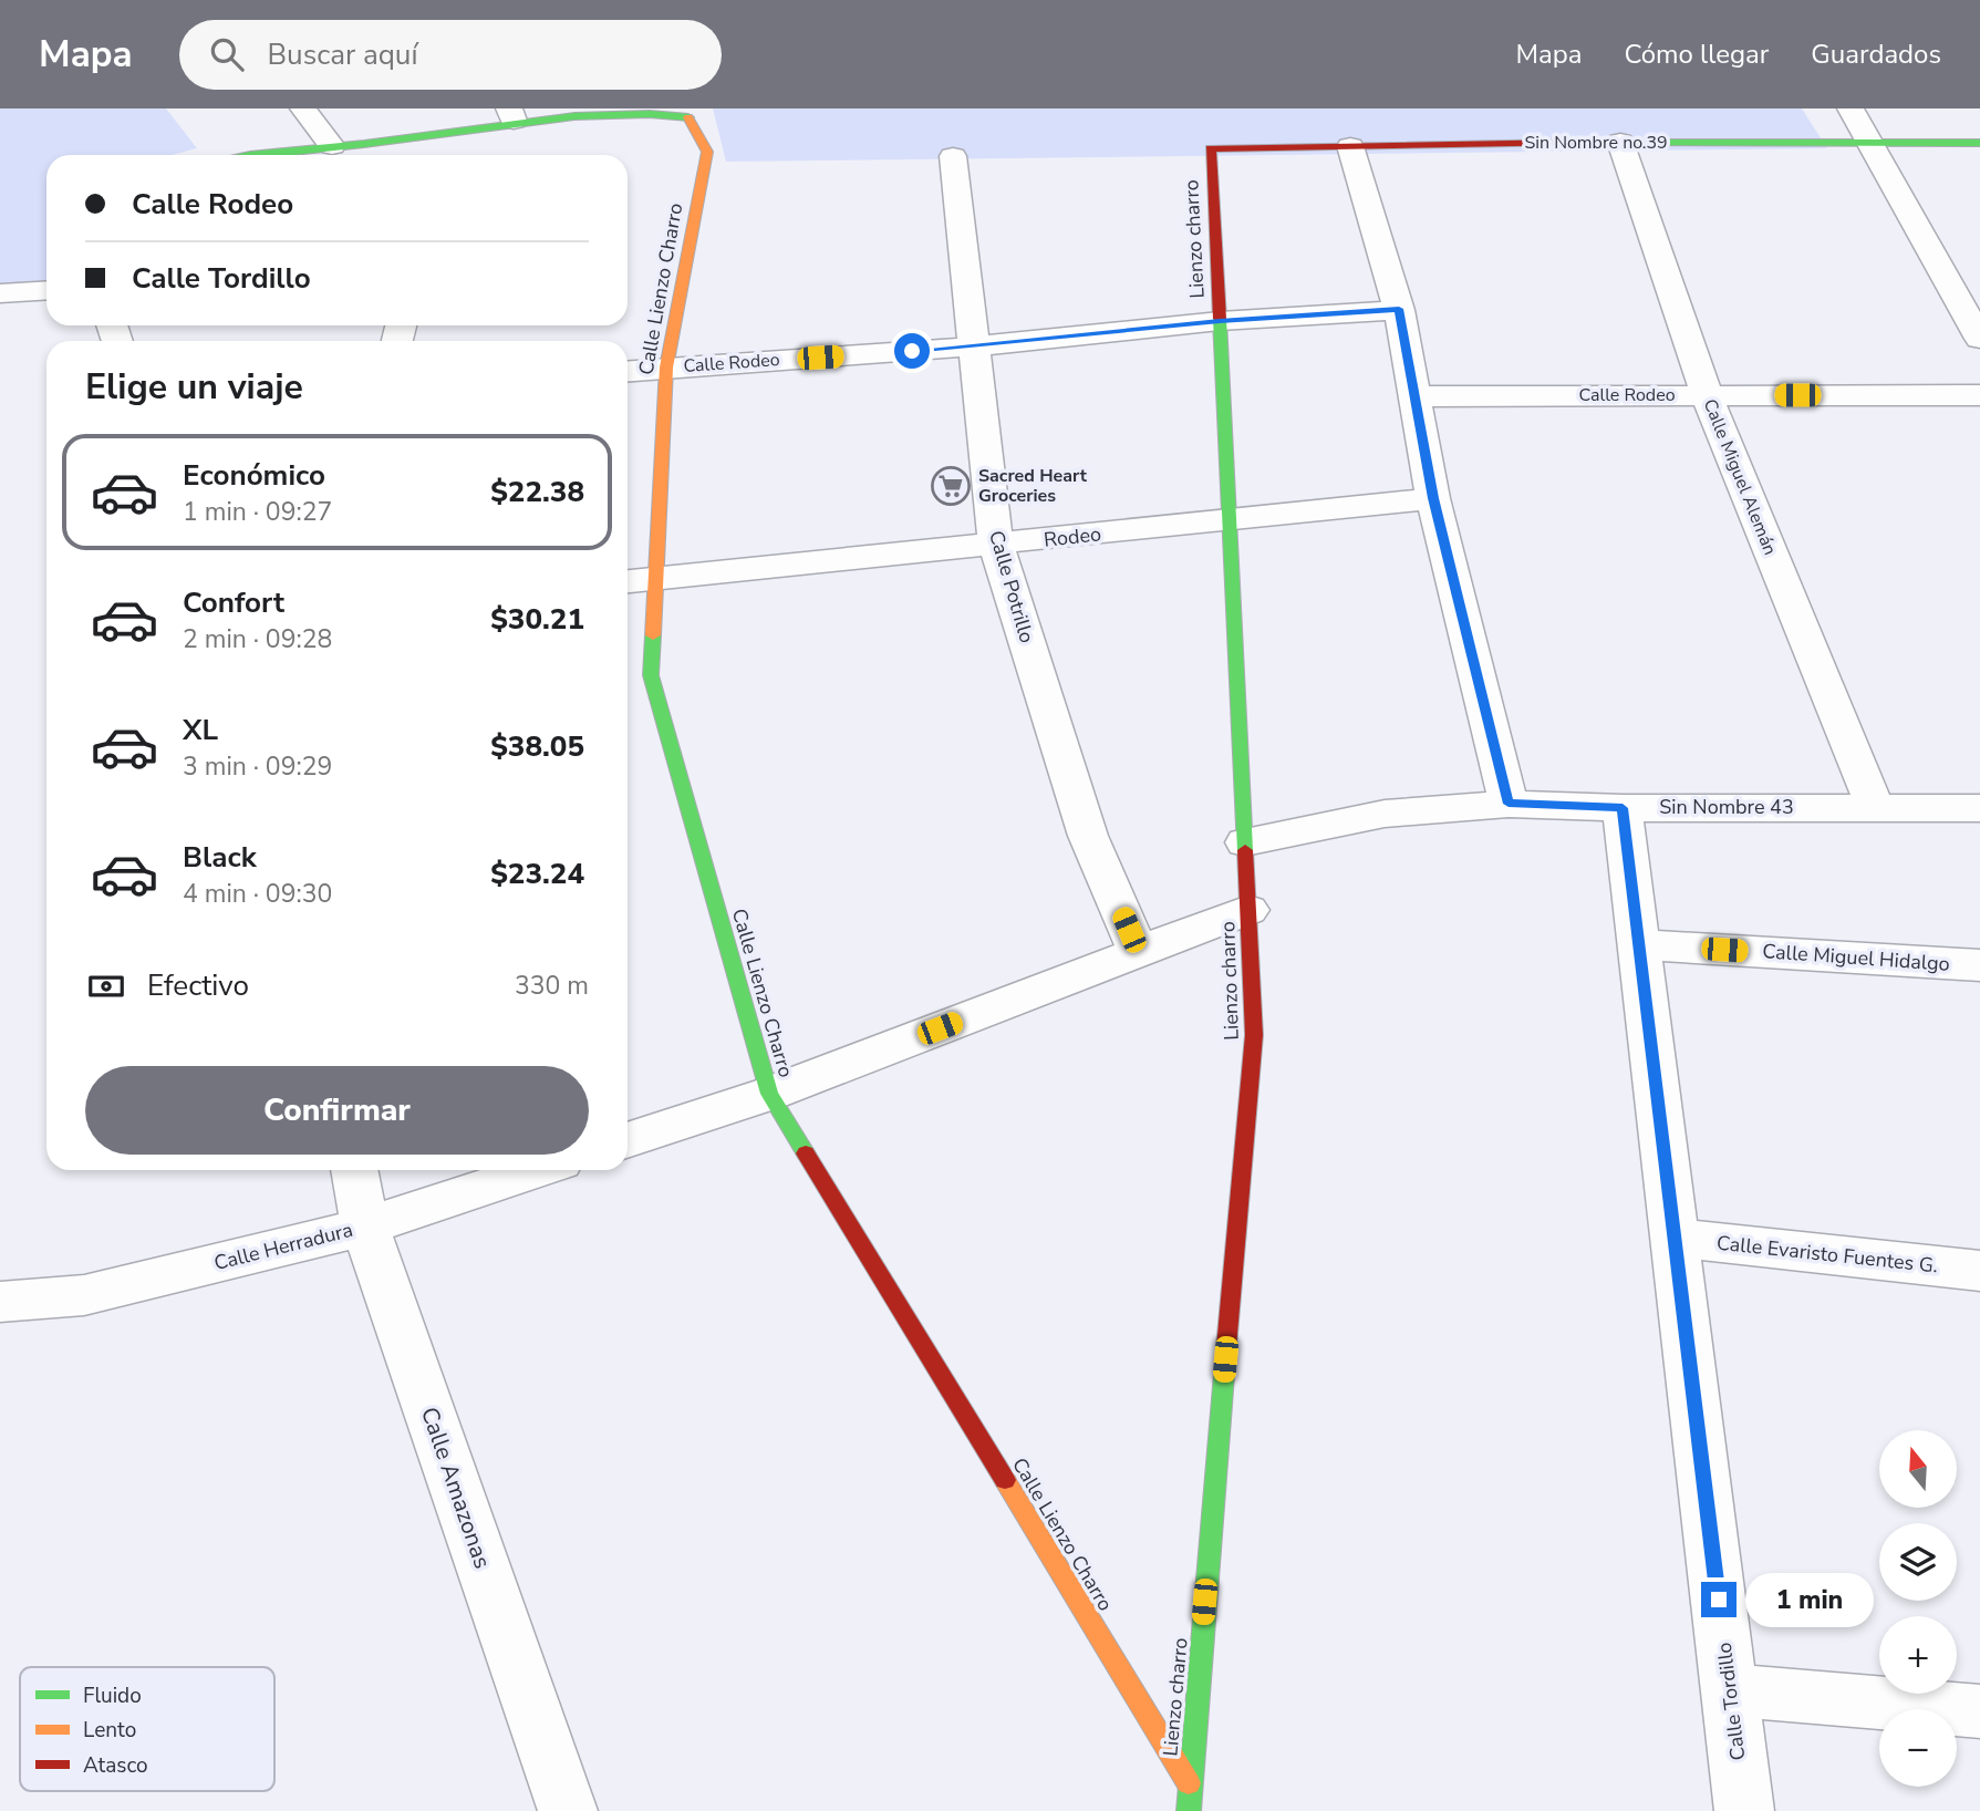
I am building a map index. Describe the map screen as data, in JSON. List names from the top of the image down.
{
  "streets": {
    "street": [
      "Sin Nombre no.39",
      "Lienzo charro",
      "Calle Lienzo Charro",
      "Calle Rodeo",
      "Calle Miguel Alemán",
      "Rodeo",
      "Calle Potrillo",
      "Sin Nombre 43",
      "Calle Miguel Hidalgo",
      "Calle Herradura",
      "Calle Evaristo Fuentes G.",
      "Calle Amazonas",
      "Calle Tordillo"
    ]
  },
  "crossings": [
    ["Sin Nombre no.39", "Lienzo charro"],
    ["Sin Nombre no.39", "Calle Miguel Alemán"],
    ["Lienzo charro", "Calle Lienzo Charro"],
    ["Lienzo charro", "Calle Rodeo"],
    ["Lienzo charro", "Rodeo"],
    ["Lienzo charro", "Sin Nombre 43"],
    ["Calle Lienzo Charro", "Calle Rodeo"],
    ["Calle Lienzo Charro", "Rodeo"],
    ["Calle Rodeo", "Calle Miguel Alemán"],
    ["Calle Rodeo", "Calle Potrillo"],
    ["Calle Miguel Alemán", "Sin Nombre 43"],
    ["Rodeo", "Calle Potrillo"],
    ["Sin Nombre 43", "Calle Tordillo"],
    ["Calle Miguel Hidalgo", "Calle Tordillo"],
    ["Calle Herradura", "Calle Amazonas"],
    ["Calle Evaristo Fuentes G.", "Calle Tordillo"]
  ],
  "places": {
    "supermarket": ["Sacred Heart Groceries"]
  },
  "legend": ["Fluido", "Lento", "Atasco"],
  "north": "top",
  "page": {
    "header": "Mapa",
    "search": "Buscar aquí",
    "nav": ["Mapa", "Cómo llegar", "Guardados"],
    "banner": ["Calle Rodeo", "Calle Tordillo"],
    "heading": "Elige un viaje",
    "list": [
      {
        "name": "Económico",
        "note": "1 min · 09:27",
        "value": "$22.38"
      },
      {
        "name": "Confort",
        "note": "2 min · 09:28",
        "value": "$30.21"
      },
      {
        "name": "XL",
        "note": "3 min · 09:29",
        "value": "$38.05"
      },
      {
        "name": "Black",
        "note": "4 min · 09:30",
        "value": "$23.24"
      }
    ],
    "pay": ["Efectivo", "330 m"],
    "buttons": "Confirmar",
    "map_buttons": ["+", "−"],
    "bubble": "1 min"
  }
}
